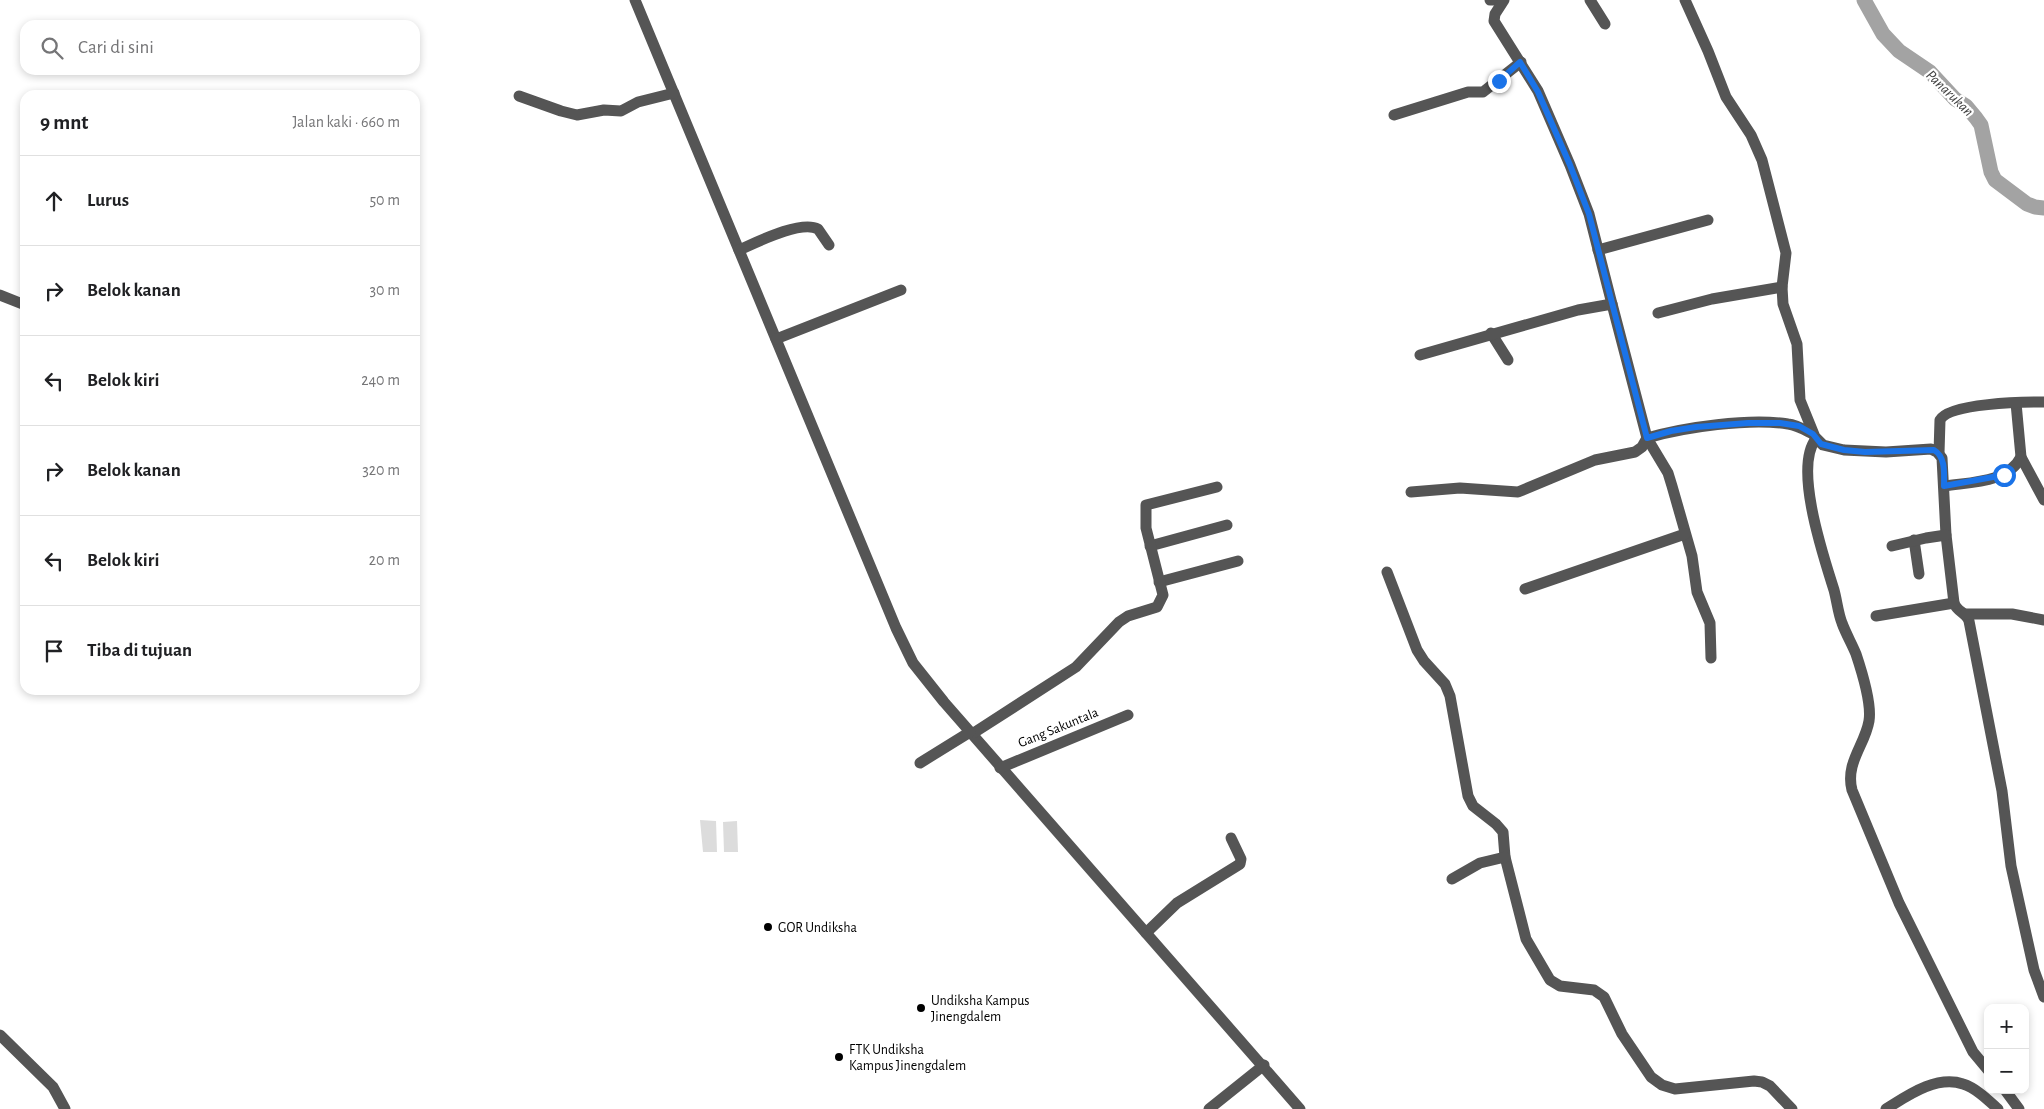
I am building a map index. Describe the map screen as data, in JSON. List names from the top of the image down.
{
  "streets": {
    "street": ["Gang Sakuntala"]
  },
  "water": ["Panarukan"],
  "places": ["GOR Undiksha", "Undiksha Kampus Jinengdalem", "FTK Undiksha Kampus Jinengdalem"],
  "page": {
    "search": "Cari di sini",
    "heading": ["9 mnt", "Jalan kaki · 660 m"],
    "list": [
      ["Lurus", "50 m"],
      ["Belok kanan", "30 m"],
      ["Belok kiri", "240 m"],
      ["Belok kanan", "320 m"],
      ["Belok kiri", "20 m"],
      "Tiba di tujuan"
    ],
    "map_buttons": ["+", "−"]
  }
}
